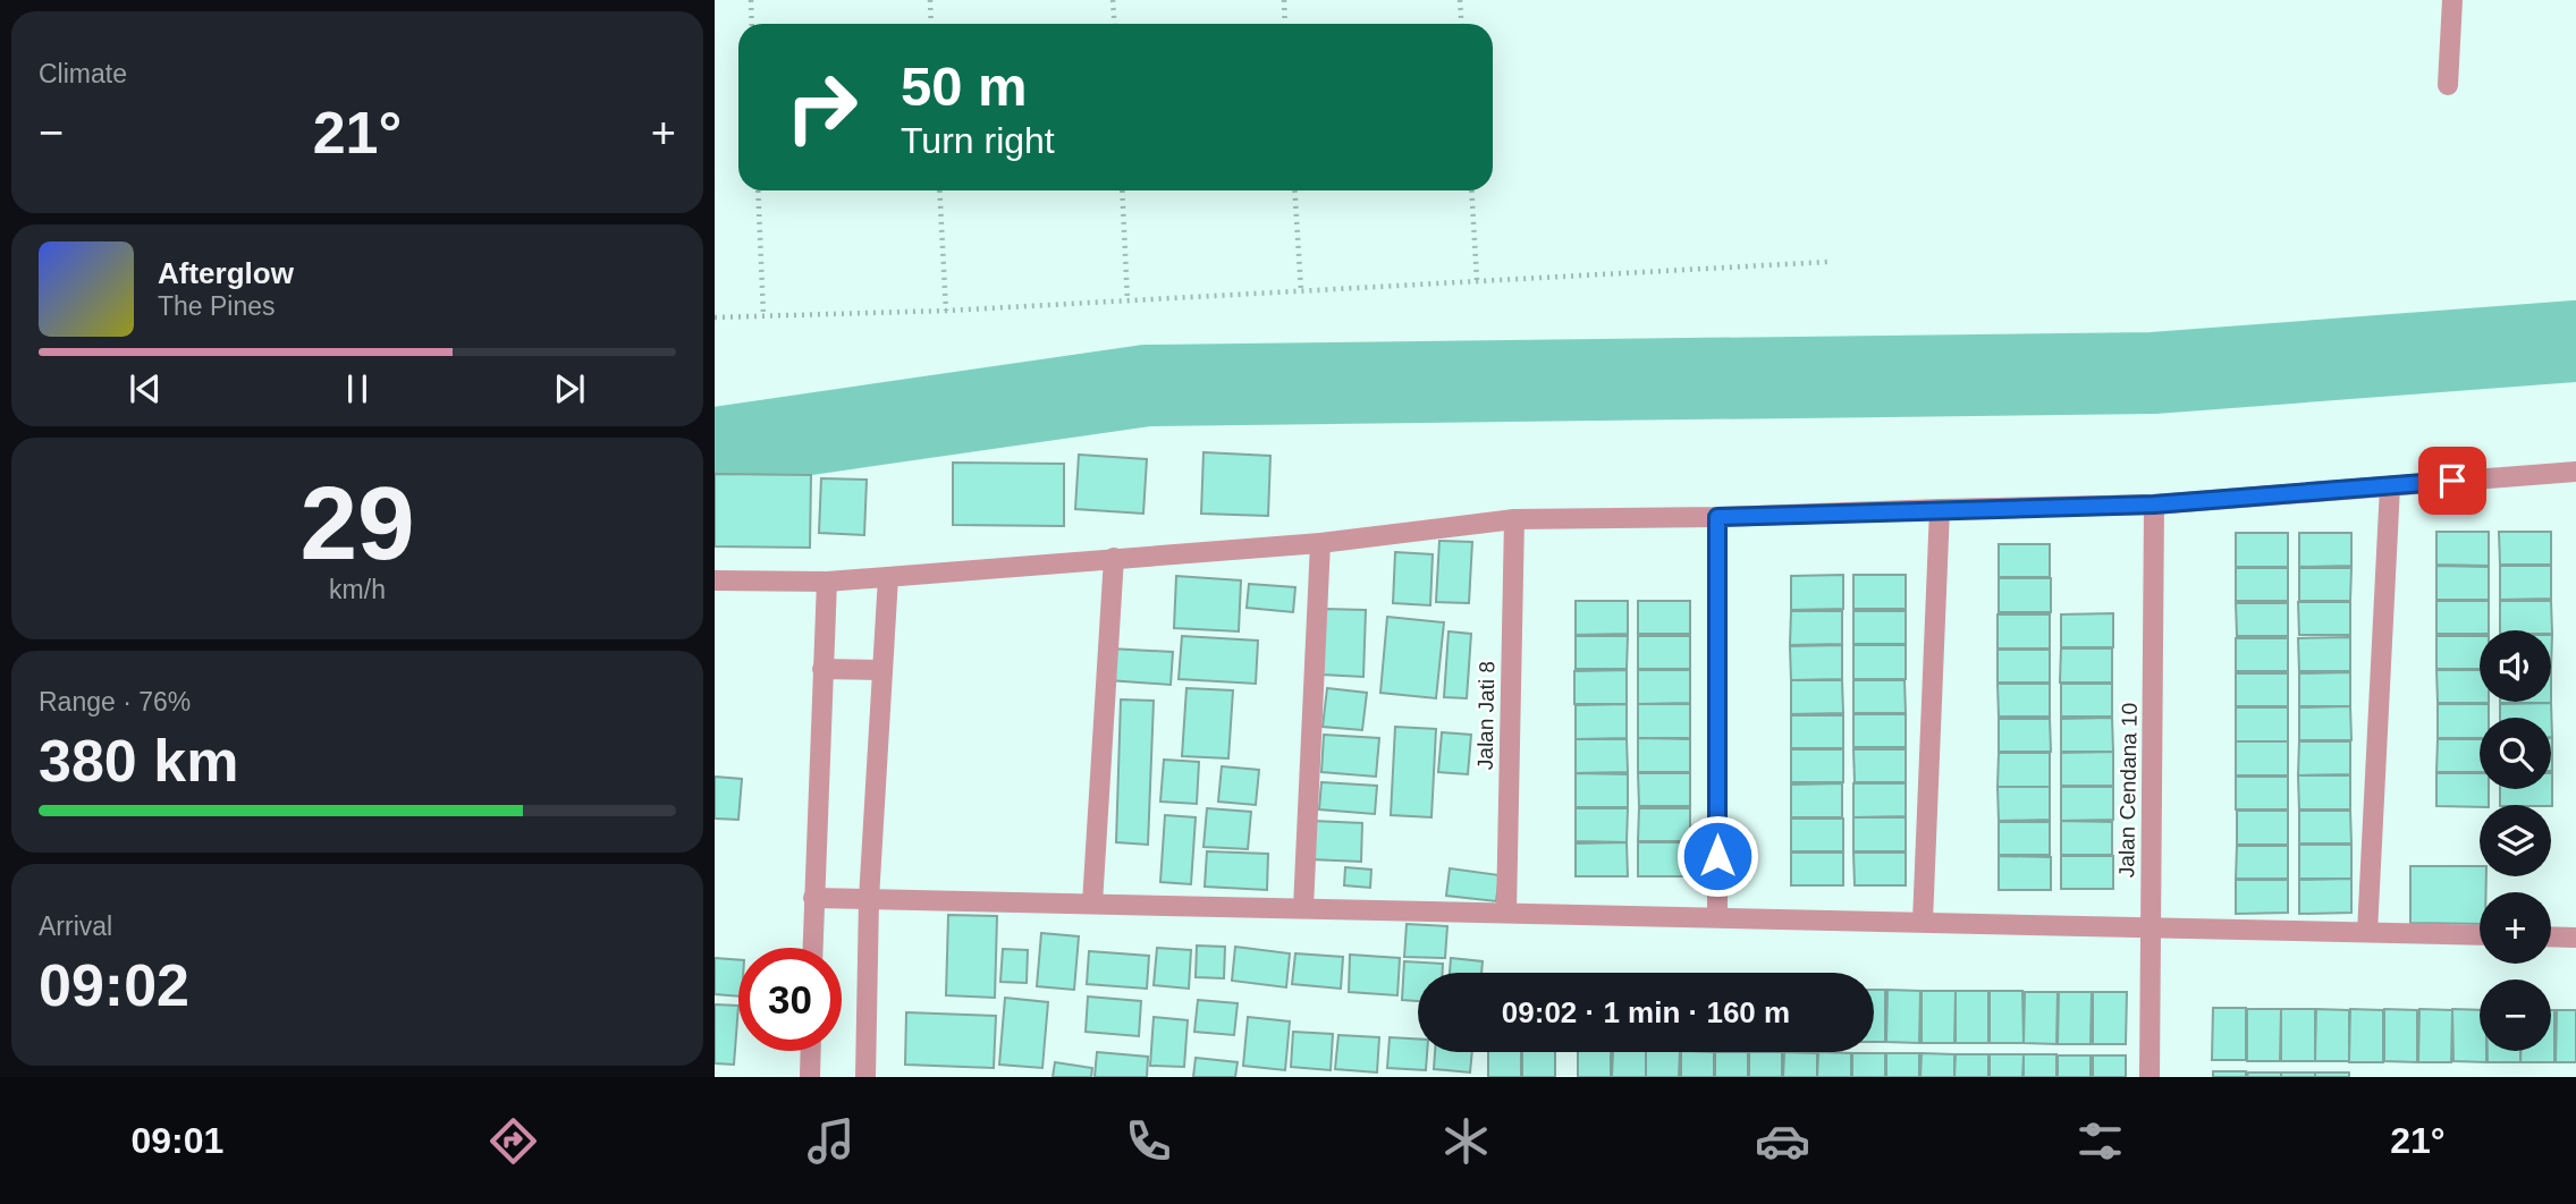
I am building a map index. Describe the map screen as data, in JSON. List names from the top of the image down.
{
  "streets": {
    "street": ["Jalan Jati 8", "Jalan Cendana 10"]
  },
  "page": {
    "tile": [
      "Climate",
      ["29", "km/h"],
      ["Range · 76%", "380 km"],
      ["Arrival", "09:02"]
    ],
    "turn": ["50 m", "Turn right"],
    "heat": ["−", "21°", "+"],
    "song": ["Afterglow", "The Pines"],
    "map_buttons": ["+", "−"],
    "limit": "30",
    "trip": "09:02 · 1 min · 160 m",
    "tabs": ["09:01", "21°"]
  }
}
